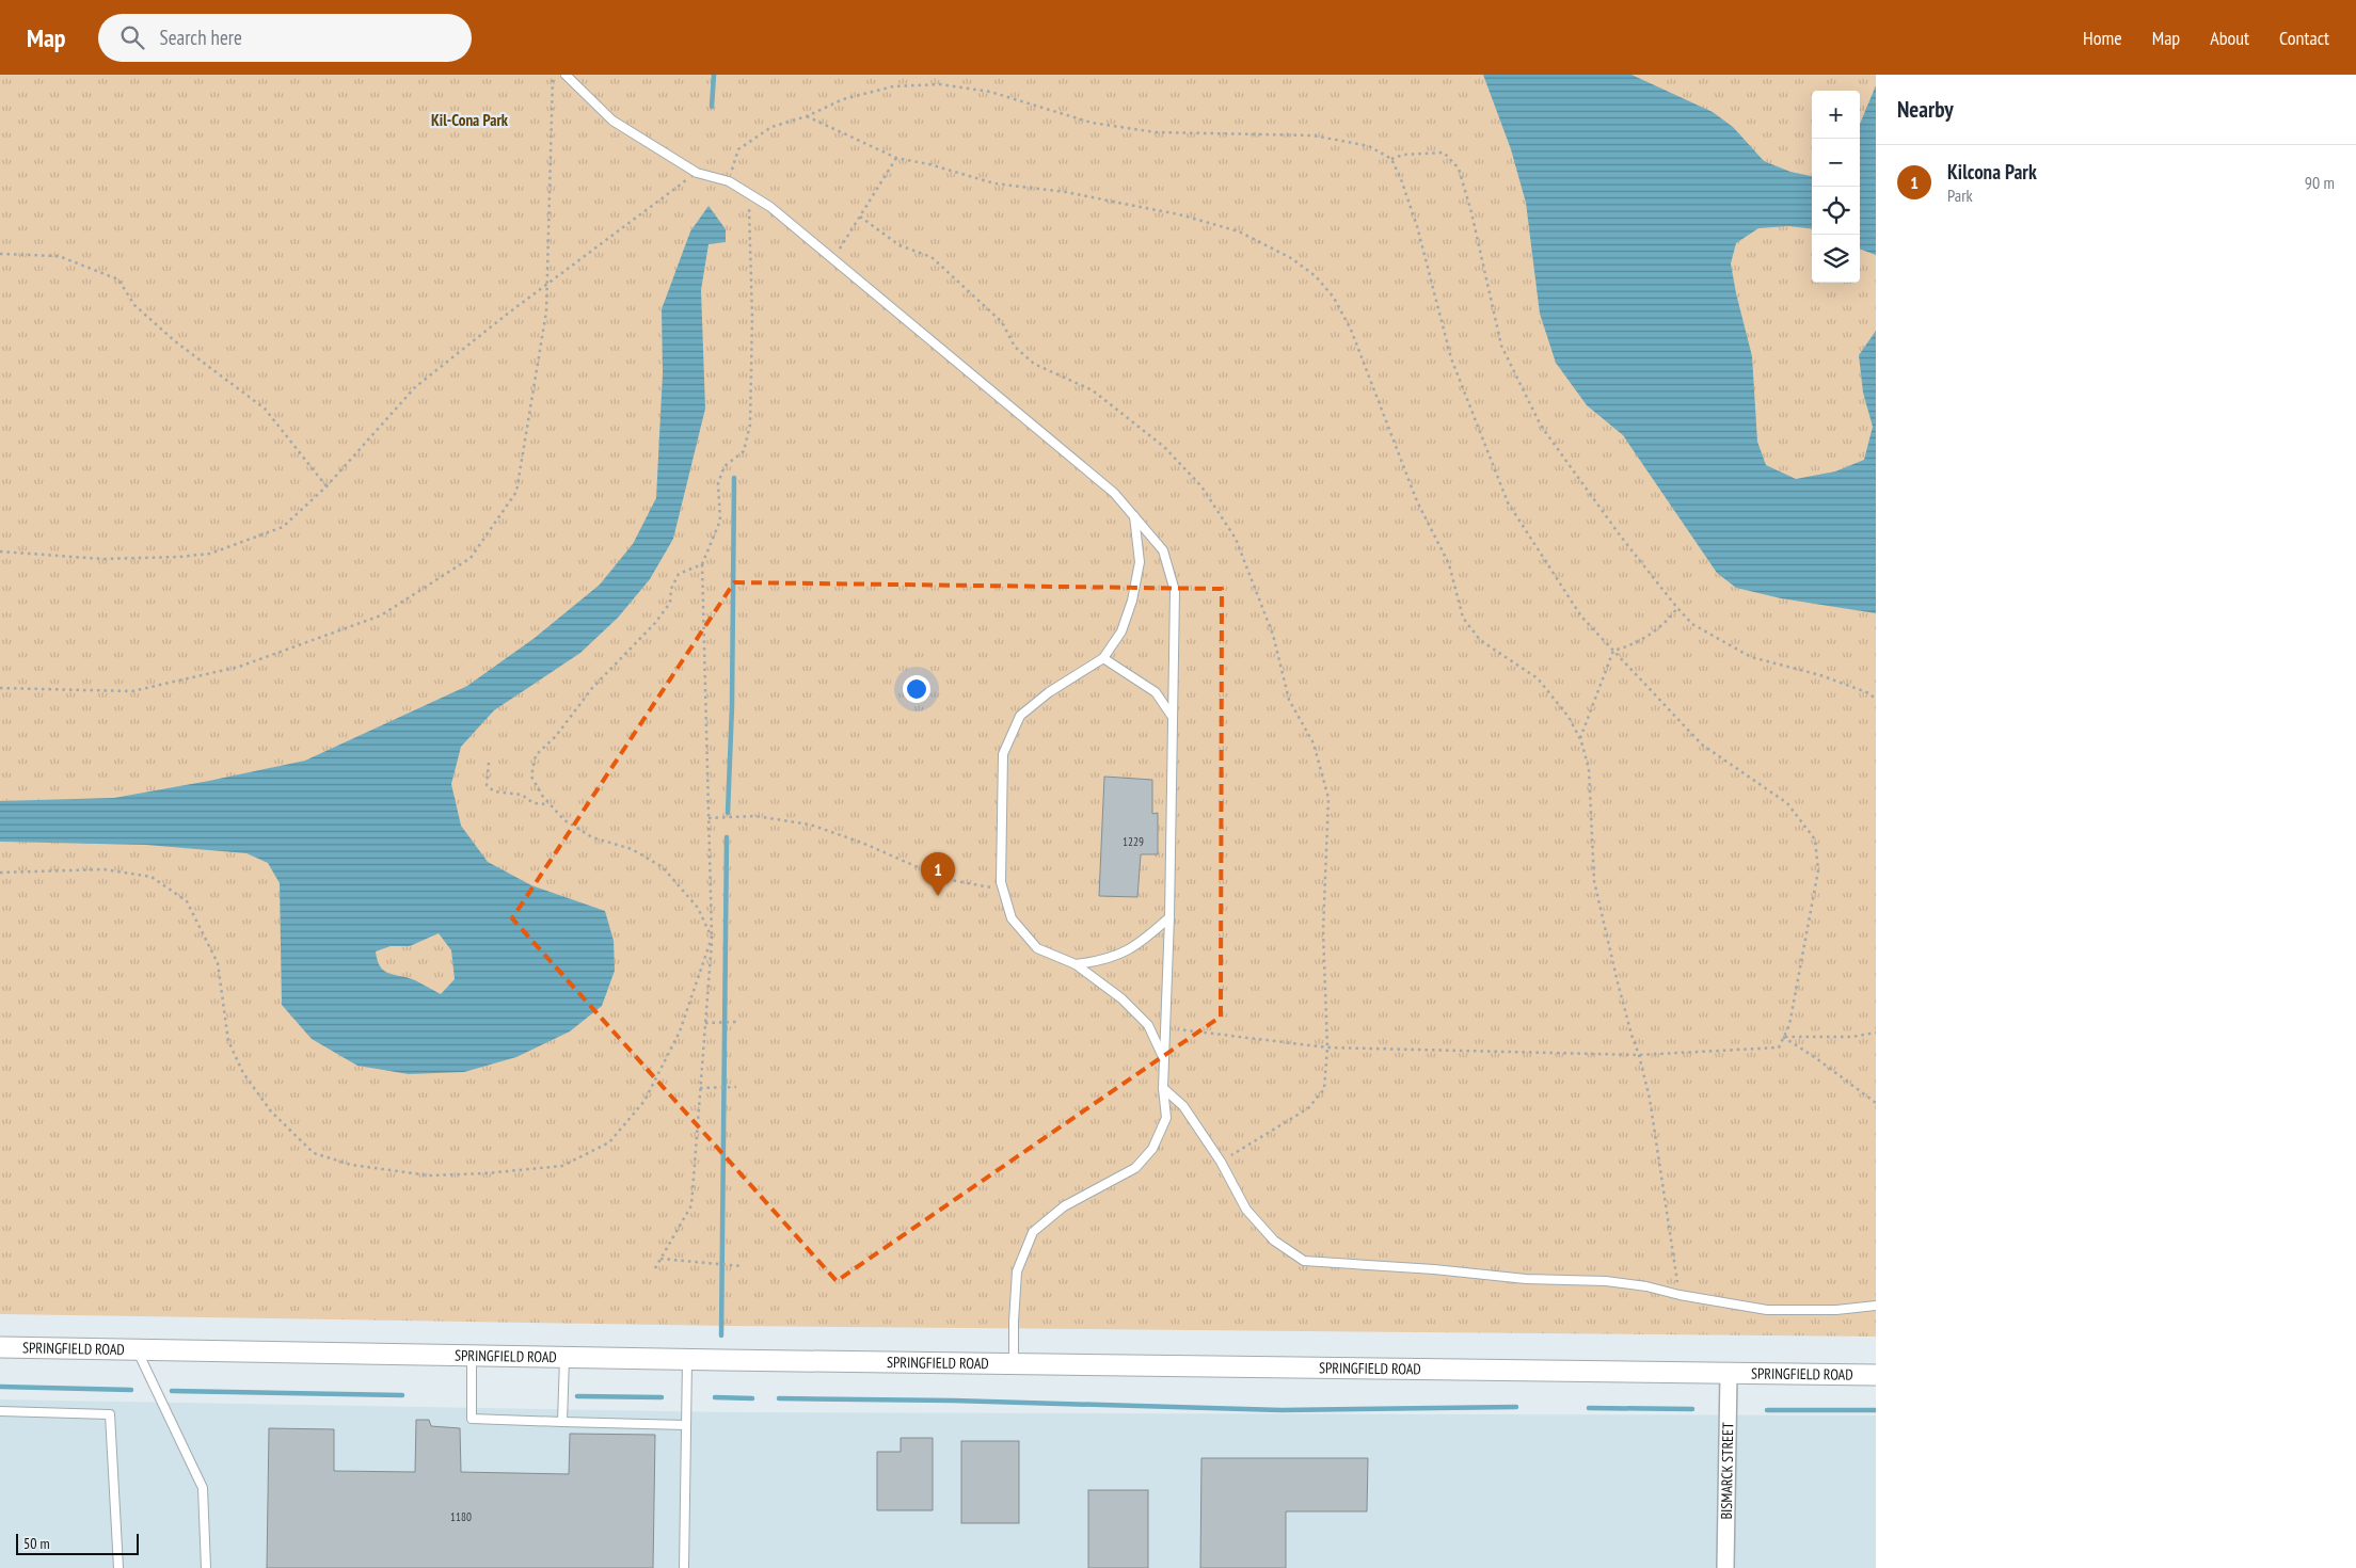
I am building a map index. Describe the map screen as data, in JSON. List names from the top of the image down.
{
  "streets": {
    "street": ["SPRINGFIELD ROAD", "BISMARCK STREET"]
  },
  "crossings": [
    ["SPRINGFIELD ROAD", "BISMARCK STREET"]
  ],
  "districts": ["Kil-Cona Park"],
  "house_numbers": ["1229", "1180"],
  "scale_bar": "50 m",
  "page": {
    "header": "Map",
    "search": "Search here",
    "nav": [
      "Home",
      "Map",
      "About",
      "Contact"
    ],
    "heading": "Nearby",
    "map_buttons": ["+", "−"],
    "list": [
      {
        "mark": "1",
        "name": "Kilcona Park",
        "note": "Park",
        "value": "90 m"
      }
    ],
    "pins": "1",
    "scale": "50 m"
  }
}
